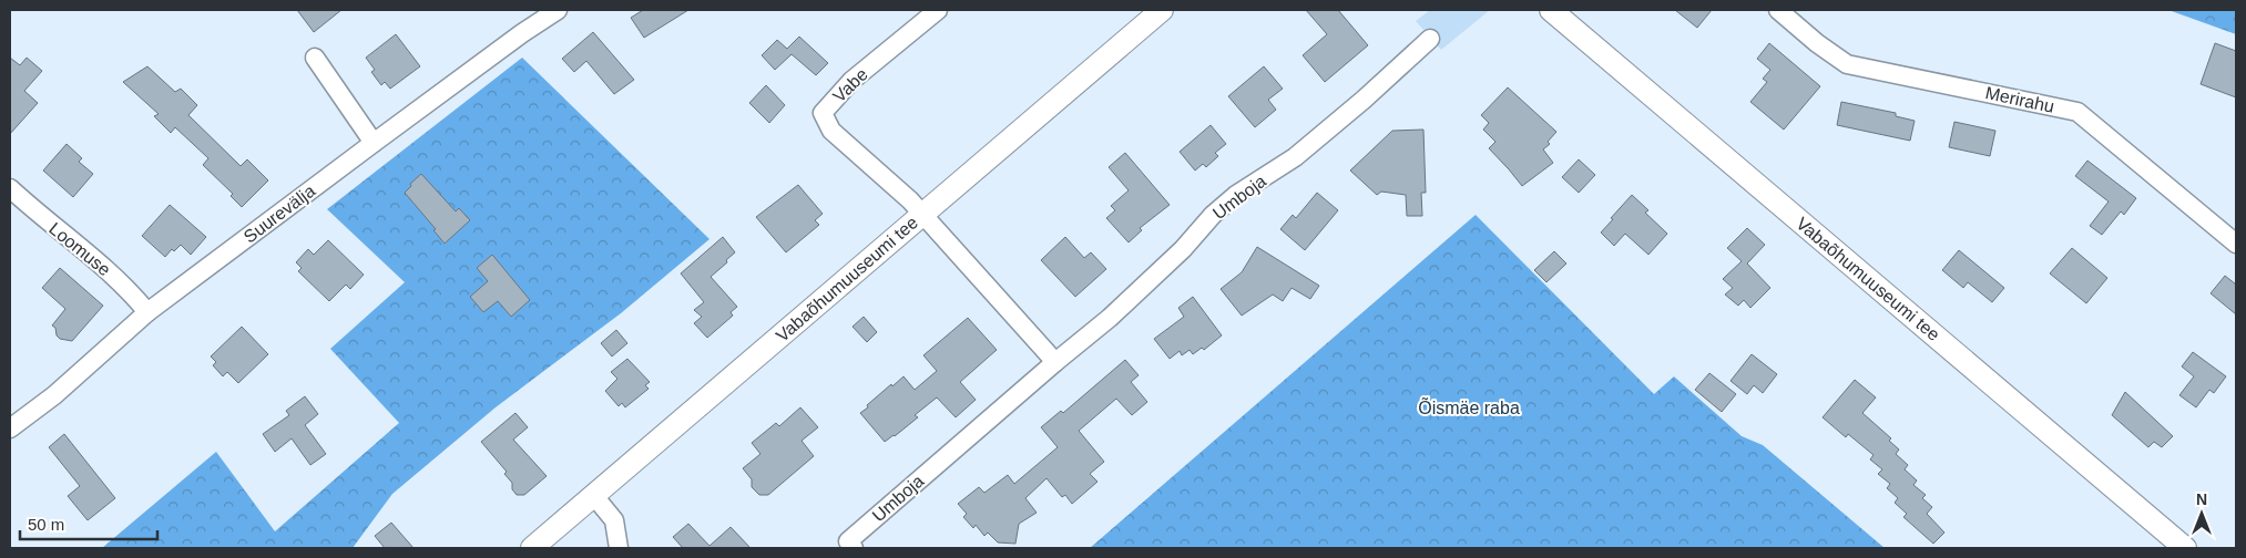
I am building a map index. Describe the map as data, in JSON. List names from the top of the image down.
{
  "streets": {
    "street": [
      "Vabe",
      "Merirahu",
      "Umboja",
      "Suurevälja",
      "Loomuse",
      "Vabaõhumuuseumi tee"
    ]
  },
  "crossings": [
    ["Vabe", "Vabaõhumuuseumi tee"],
    ["Suurevälja", "Loomuse"]
  ],
  "parks": ["Õismäe raba"],
  "scale_bar": "50 m",
  "north": "top"
}
